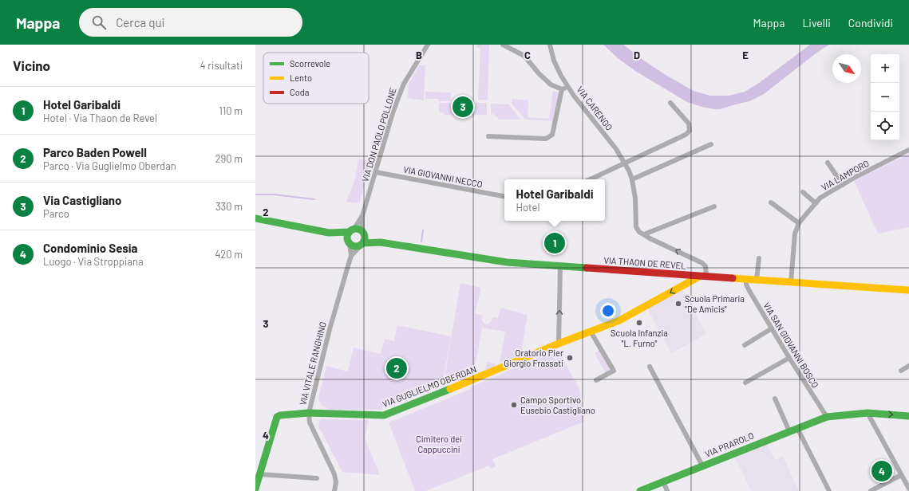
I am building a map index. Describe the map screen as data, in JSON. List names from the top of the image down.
{
  "streets": {
    "street": [
      "VIA CARENGO",
      "VIA DON PAOLO POLLONE",
      "VIA LAMPORO",
      "VIA GIOVANNI NECCO",
      "VIA THAON DE REVEL",
      "VIA SAN GIOVANNI BOSCO",
      "VIA VITALE RANGHINO",
      "VIA GUGLIELMO OBERDAN",
      "VIA PRAROLO"
    ]
  },
  "crossings": [
    ["VIA CARENGO", "VIA THAON DE REVEL"],
    ["VIA CARENGO", "VIA GUGLIELMO OBERDAN"],
    ["VIA DON PAOLO POLLONE", "VIA GIOVANNI NECCO"],
    ["VIA DON PAOLO POLLONE", "VIA THAON DE REVEL"],
    ["VIA DON PAOLO POLLONE", "VIA VITALE RANGHINO"],
    ["VIA LAMPORO", "VIA THAON DE REVEL"],
    ["VIA THAON DE REVEL", "VIA SAN GIOVANNI BOSCO"],
    ["VIA THAON DE REVEL", "VIA VITALE RANGHINO"],
    ["VIA THAON DE REVEL", "VIA GUGLIELMO OBERDAN"],
    ["VIA SAN GIOVANNI BOSCO", "VIA PRAROLO"],
    ["VIA VITALE RANGHINO", "VIA GUGLIELMO OBERDAN"]
  ],
  "parks": ["Cimitero dei Cappuccini"],
  "places": [
    "Scuola Primaria \"De Amicis\"",
    "Scuola Infanzia \"L. Furno\"",
    "Oratorio Pier Giorgio Frassati",
    "Campo Sportivo Eusebio Castigliano"
  ],
  "legend": ["Scorrevole", "Lento", "Coda"],
  "north": "bottom right",
  "page": {
    "header": "Mappa",
    "search": "Cerca qui",
    "nav": ["Mappa", "Livelli", "Condividi"],
    "heading": ["Vicino", "4 risultati"],
    "map_buttons": ["+", "−"],
    "list": [
      {
        "mark": "1",
        "name": "Hotel Garibaldi",
        "note": "Hotel · Via Thaon de Revel",
        "value": "110 m"
      },
      {
        "mark": "2",
        "name": "Parco Baden Powell",
        "note": "Parco · Via Guglielmo Oberdan",
        "value": "290 m"
      },
      {
        "mark": "3",
        "name": "Via Castigliano",
        "note": "Parco",
        "value": "330 m"
      },
      {
        "mark": "4",
        "name": "Condominio Sesia",
        "note": "Luogo · Via Stroppiana",
        "value": "420 m"
      }
    ],
    "pins": [
      "3",
      "1",
      "2",
      "4"
    ],
    "popup": ["Hotel Garibaldi", "Hotel"]
  },
  "grid": {
    "columns": [
      "B",
      "C",
      "D",
      "E"
    ],
    "rows": ["2", "3", "4"]
  }
}
